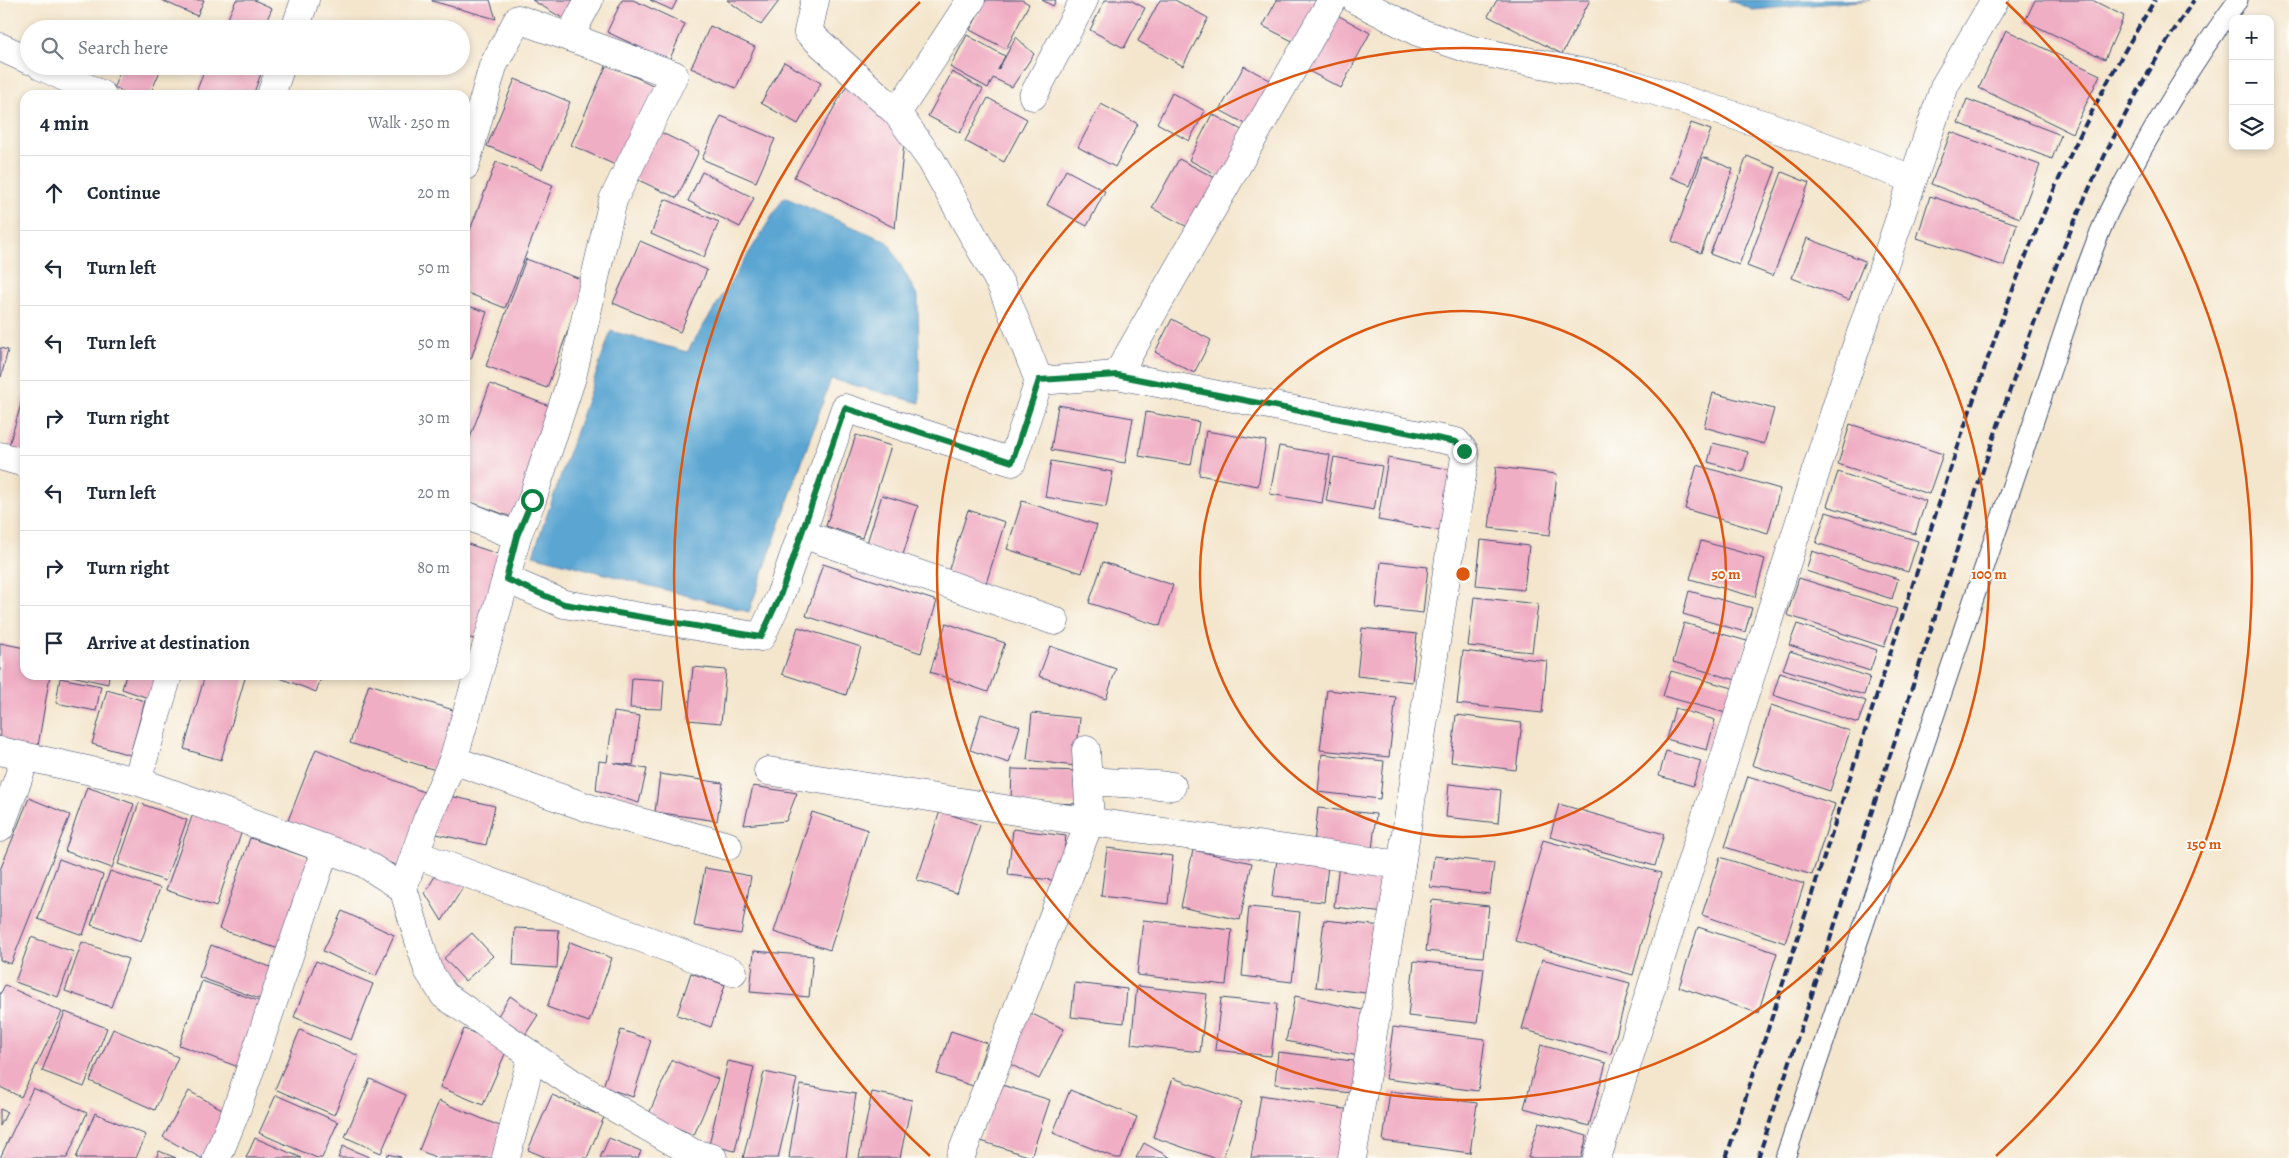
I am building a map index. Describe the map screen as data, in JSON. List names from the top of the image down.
{
  "page": {
    "map_buttons": ["+", "−"],
    "search": "Search here",
    "heading": ["4 min", "Walk · 250 m"],
    "list": [
      ["Continue", "20 m"],
      ["Turn left", "50 m"],
      ["Turn left", "50 m"],
      ["Turn right", "30 m"],
      ["Turn left", "20 m"],
      ["Turn right", "80 m"],
      "Arrive at destination"
    ]
  },
  "rings": ["50 m", "100 m", "150 m"]
}
